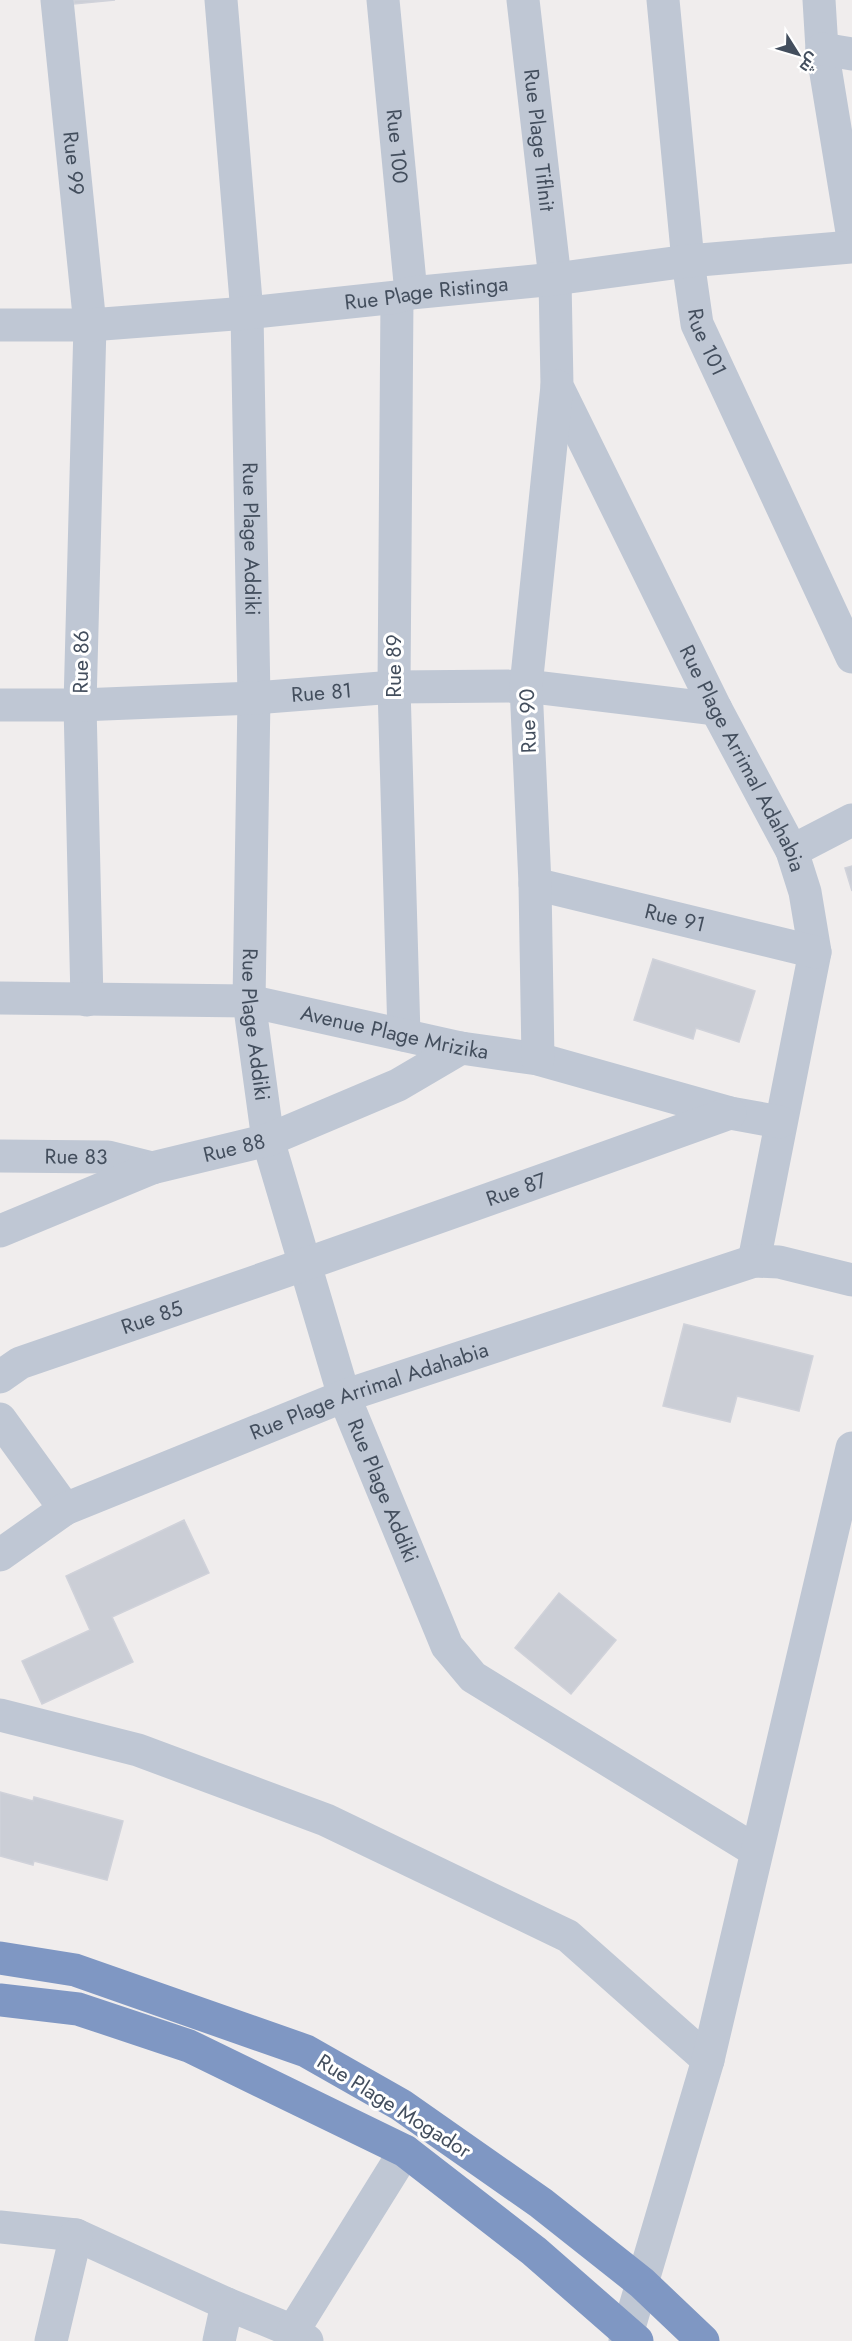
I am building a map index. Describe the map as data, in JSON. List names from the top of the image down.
{
  "streets": {
    "highway": ["Rue Plage Mogador"],
    "street": [
      "Rue Plage Tiflnit",
      "Rue 100",
      "Rue 99",
      "Rue Plage Ristinga",
      "Rue 101",
      "Rue Plage Addiki",
      "Rue 86",
      "Rue 89",
      "Rue 81",
      "Rue 90",
      "Rue Plage Arrimal Adahabia",
      "Rue 91",
      "Avenue Plage Mrizika",
      "Rue 88",
      "Rue 83",
      "Rue 87",
      "Rue 85"
    ]
  },
  "crossings": [
    ["Rue Plage Tiflnit", "Rue Plage Ristinga"],
    ["Rue Plage Tiflnit", "Rue Plage Arrimal Adahabia"],
    ["Rue 100", "Rue Plage Ristinga"],
    ["Rue 100", "Rue 89"],
    ["Rue 99", "Rue Plage Ristinga"],
    ["Rue 99", "Rue 86"],
    ["Rue Plage Ristinga", "Rue 101"],
    ["Rue Plage Ristinga", "Rue Plage Addiki"],
    ["Rue Plage Ristinga", "Rue 86"],
    ["Rue Plage Ristinga", "Rue 89"],
    ["Rue Plage Ristinga", "Rue Plage Arrimal Adahabia"],
    ["Rue Plage Addiki", "Rue 81"],
    ["Rue Plage Addiki", "Rue Plage Arrimal Adahabia"],
    ["Rue Plage Addiki", "Avenue Plage Mrizika"],
    ["Rue Plage Addiki", "Rue 88"],
    ["Rue Plage Addiki", "Rue 87"],
    ["Rue Plage Addiki", "Rue 85"],
    ["Rue 86", "Rue 81"],
    ["Rue 86", "Avenue Plage Mrizika"],
    ["Rue 89", "Rue 81"],
    ["Rue 89", "Avenue Plage Mrizika"],
    ["Rue 81", "Rue 90"],
    ["Rue 81", "Rue Plage Arrimal Adahabia"],
    ["Rue 90", "Rue Plage Arrimal Adahabia"],
    ["Rue 90", "Rue 91"],
    ["Rue 90", "Avenue Plage Mrizika"],
    ["Rue Plage Arrimal Adahabia", "Rue 91"],
    ["Rue Plage Arrimal Adahabia", "Avenue Plage Mrizika"],
    ["Avenue Plage Mrizika", "Rue 88"],
    ["Avenue Plage Mrizika", "Rue 87"],
    ["Rue 88", "Rue 83"],
    ["Rue 87", "Rue 85"]
  ],
  "north": "bottom right"
}
